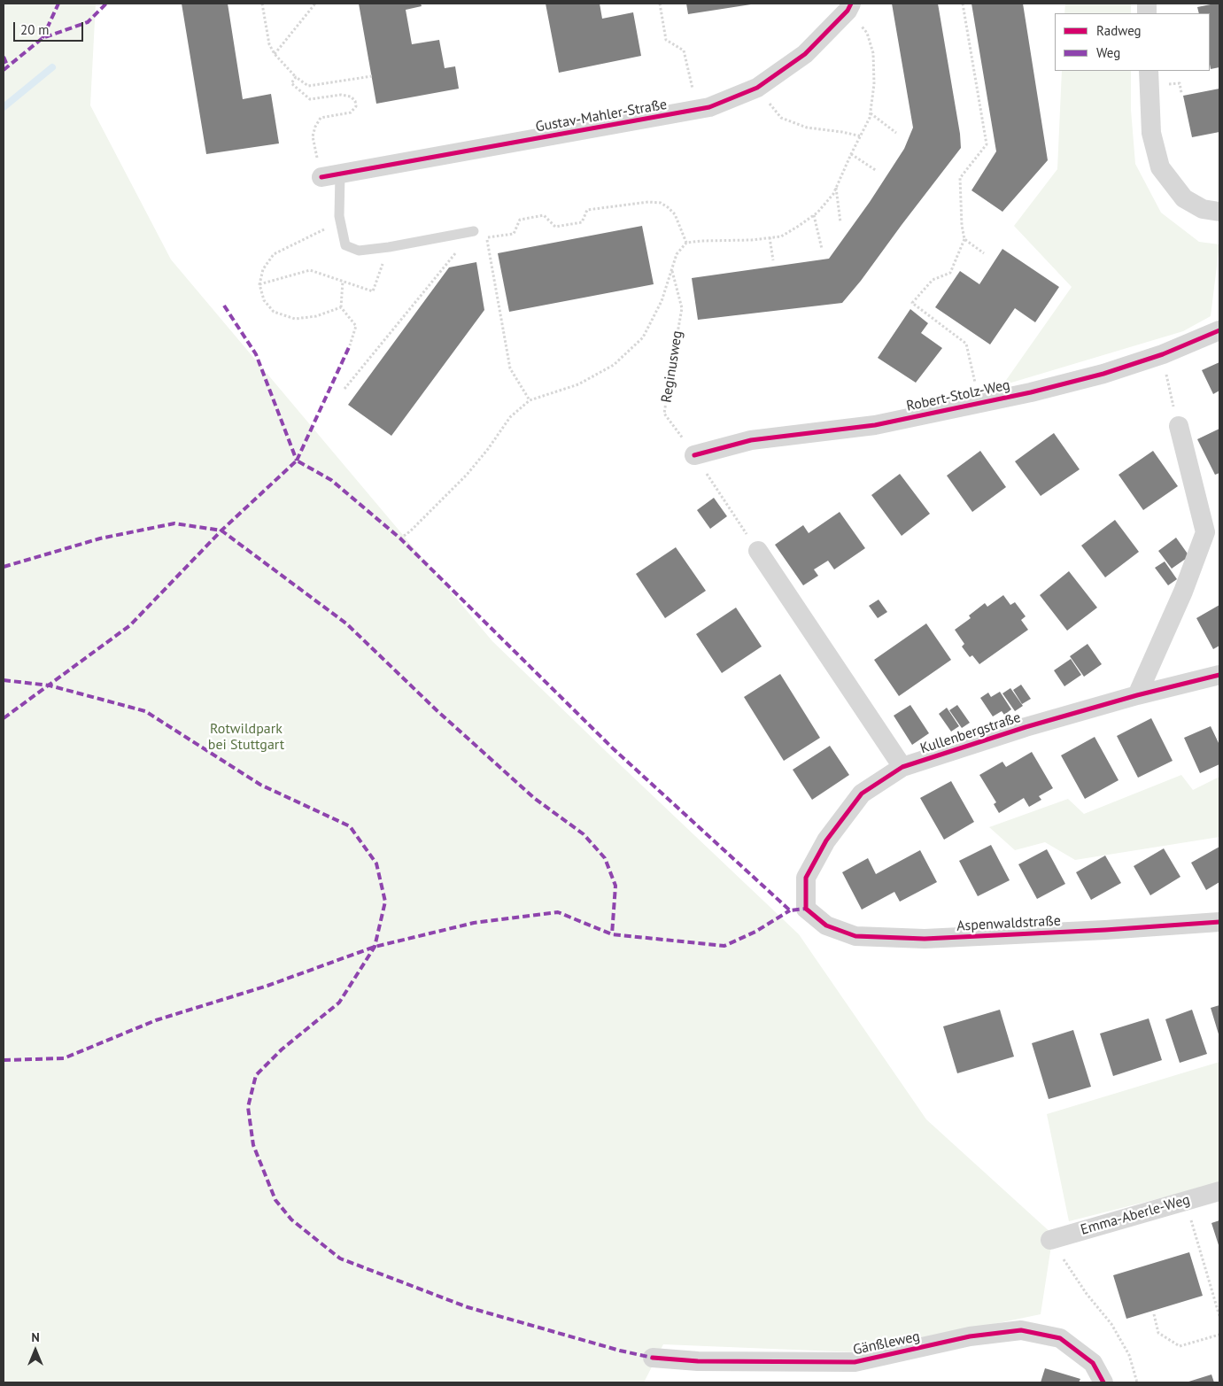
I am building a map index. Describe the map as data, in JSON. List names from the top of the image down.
{
  "streets": {
    "street": [
      "Gustav-Mahler-Straße",
      "Robert-Stolz-Weg",
      "Kullenbergstraße",
      "Aspenwaldstraße",
      "Emma-Aberle-Weg",
      "Gänßleweg"
    ],
    "path": ["Reginusweg"]
  },
  "crossings": [
    ["Reginusweg", "Robert-Stolz-Weg"],
    ["Kullenbergstraße", "Aspenwaldstraße"]
  ],
  "parks": ["Rotwildpark bei Stuttgart"],
  "legend": ["Radweg", "Weg"],
  "scale_bar": "20 m",
  "north": "top"
}
